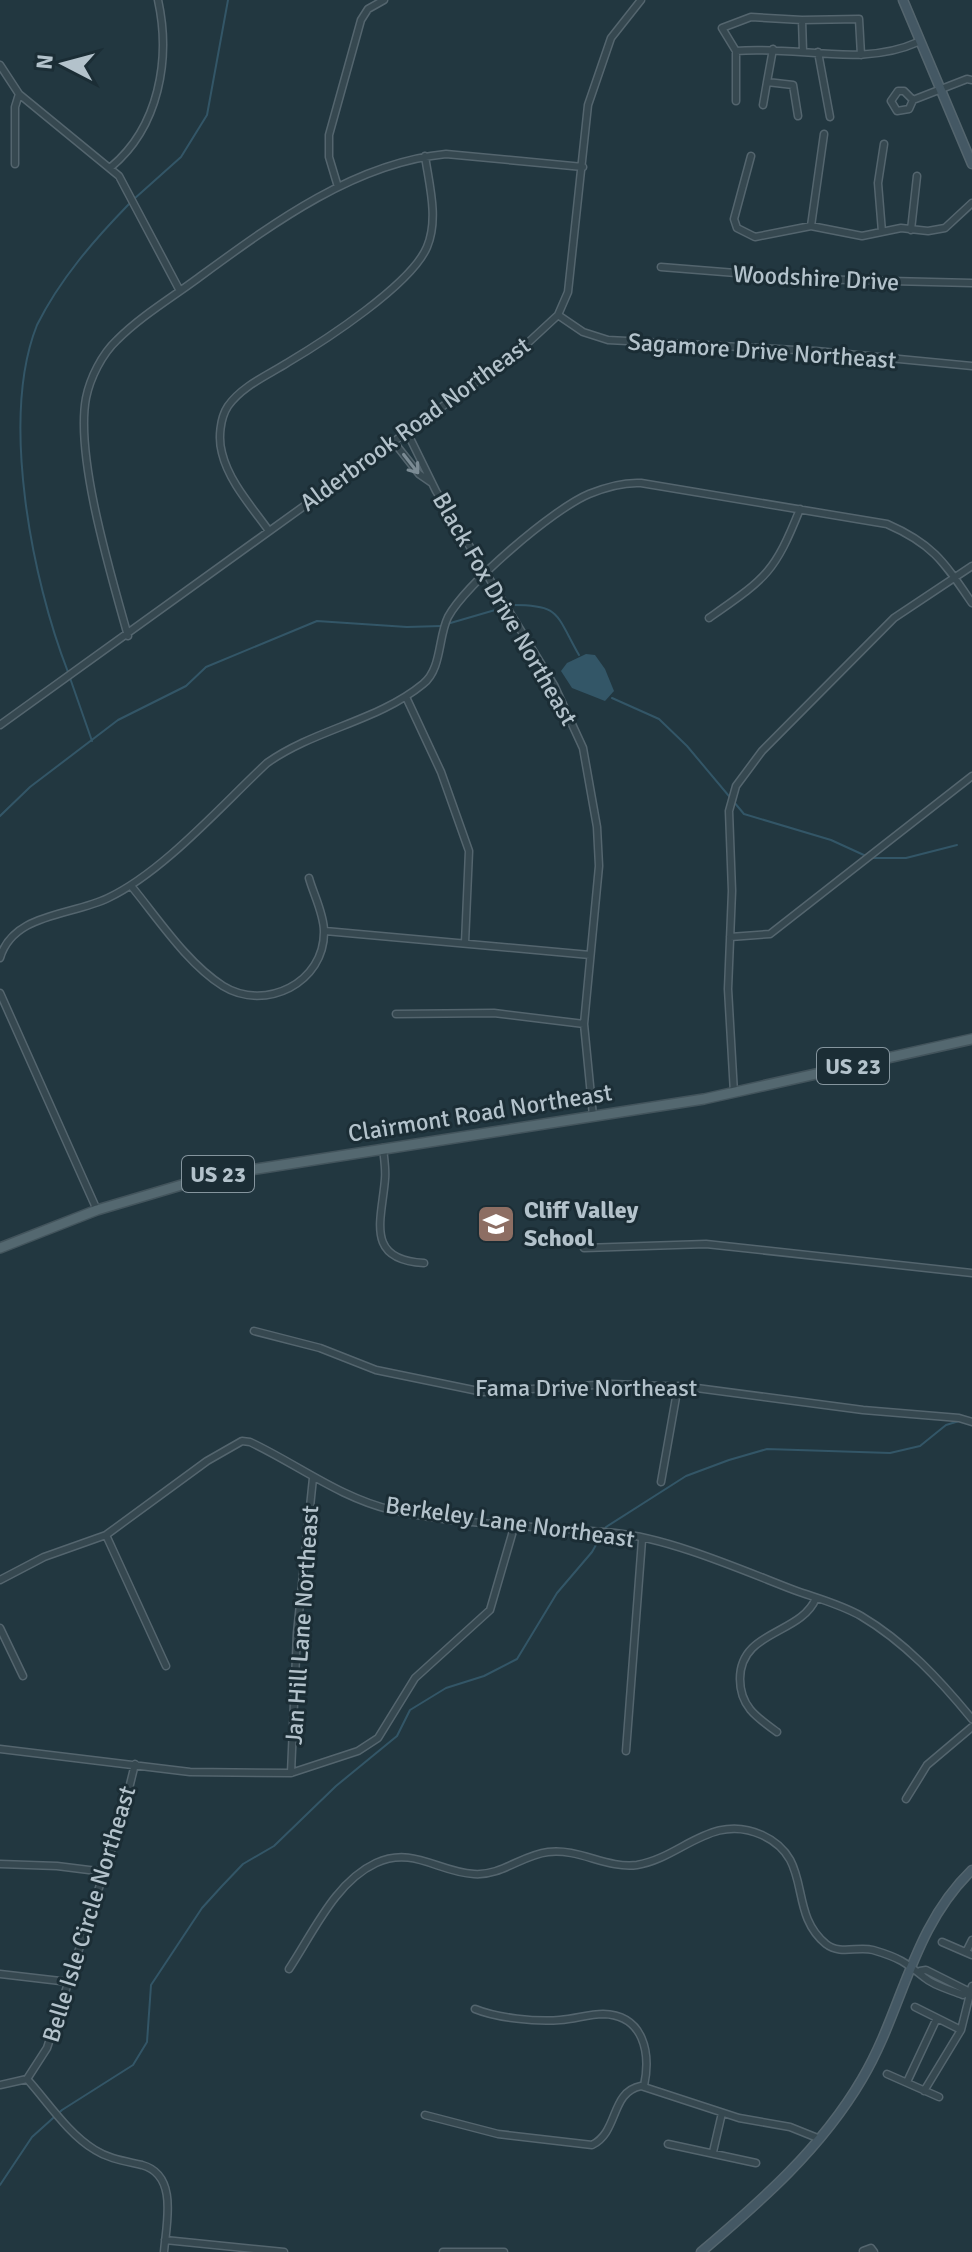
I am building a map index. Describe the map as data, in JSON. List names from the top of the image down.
{
  "streets": {
    "main road": ["US 23", "Clairmont Road Northeast"],
    "street": [
      "Woodshire Drive",
      "Sagamore Drive Northeast",
      "Alderbrook Road Northeast",
      "Black Fox Drive Northeast",
      "Fama Drive Northeast",
      "Berkeley Lane Northeast",
      "Jan Hill Lane Northeast",
      "Belle Isle Circle Northeast"
    ]
  },
  "crossings": [
    ["Sagamore Drive Northeast", "Alderbrook Road Northeast"],
    ["Alderbrook Road Northeast", "Black Fox Drive Northeast"],
    ["Black Fox Drive Northeast", "Clairmont Road Northeast"],
    ["Berkeley Lane Northeast", "Jan Hill Lane Northeast"]
  ],
  "places": {
    "school or university": ["Cliff Valley School"]
  },
  "north": "left"
}
